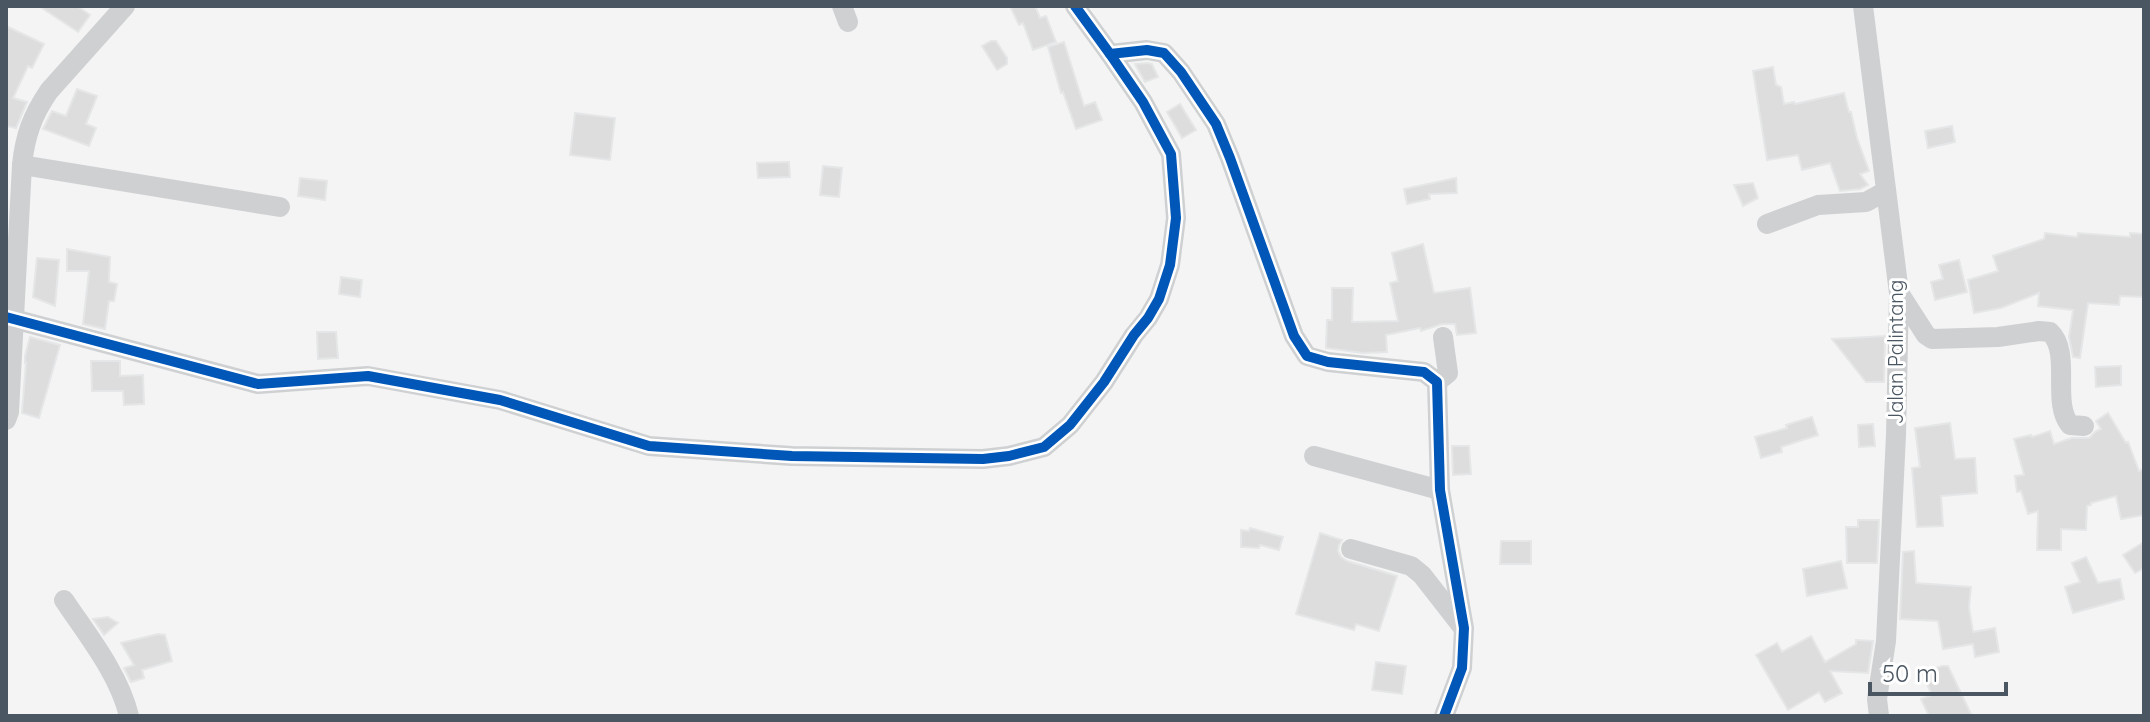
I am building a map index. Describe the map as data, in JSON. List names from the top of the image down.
{
  "streets": {
    "street": ["Jalan Palintang"]
  },
  "scale_bar": "50 m"
}
